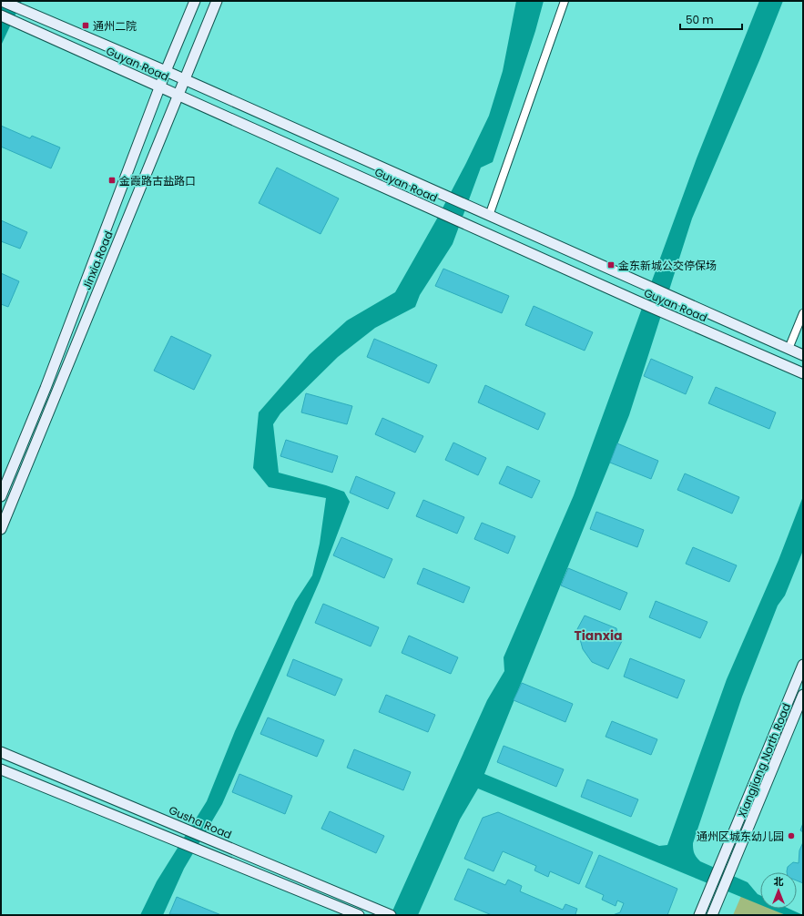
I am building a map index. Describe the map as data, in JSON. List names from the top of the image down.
{
  "streets": {
    "street": [
      "Guyan Road",
      "Jinxia Road",
      "Xiangjiang North Road",
      "Gusha Road"
    ]
  },
  "crossings": [
    ["Guyan Road", "Jinxia Road"]
  ],
  "districts": ["Tianxia"],
  "places": {
    "transit": ["通州二院", "金霞路古盐路口", "金东新城公交停保场"],
    "other": ["通州区城东幼儿园"]
  },
  "scale_bar": "50 m",
  "north": "top"
}
